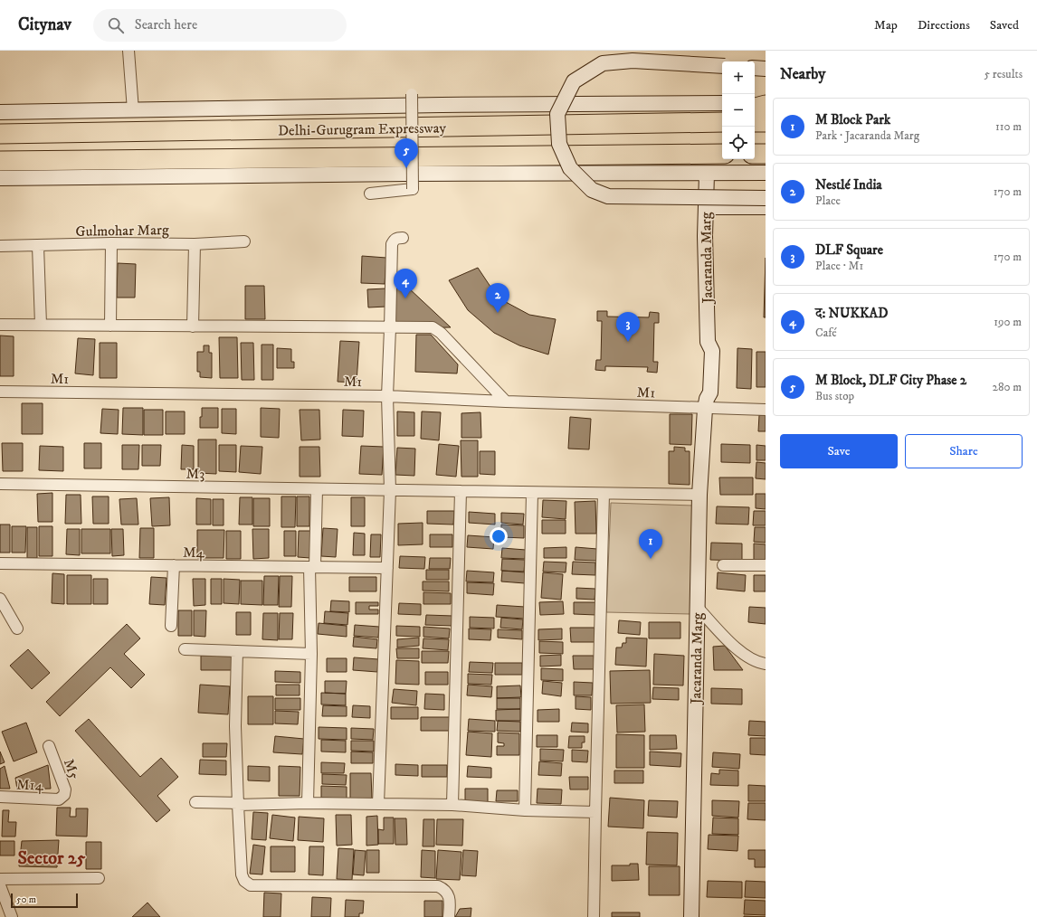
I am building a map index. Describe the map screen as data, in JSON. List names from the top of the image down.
{
  "streets": {
    "highway": ["Delhi-Gurugram Expressway"],
    "main road": ["Jacaranda Marg"],
    "street": [
      "Gulmohar Marg",
      "M1",
      "M3",
      "M4",
      "M5",
      "M14"
    ]
  },
  "crossings": [
    ["Jacaranda Marg", "M1"],
    ["Jacaranda Marg", "M3"],
    ["M5", "M14"]
  ],
  "districts": ["Sector 25"],
  "scale_bar": "50 m",
  "page": {
    "header": "Citynav",
    "search": "Search here",
    "nav": ["Map", "Directions", "Saved"],
    "heading": ["Nearby", "5 results"],
    "map_buttons": ["+", "−"],
    "list": [
      {
        "mark": "1",
        "name": "M Block Park",
        "note": "Park · Jacaranda Marg",
        "value": "110 m"
      },
      {
        "mark": "2",
        "name": "Nestlé India",
        "note": "Place",
        "value": "170 m"
      },
      {
        "mark": "3",
        "name": "DLF Square",
        "note": "Place · M1",
        "value": "170 m"
      },
      {
        "mark": "4",
        "name": "द: NUKKAD",
        "note": "Café",
        "value": "190 m"
      },
      {
        "mark": "5",
        "name": "M Block, DLF City Phase 2",
        "note": "Bus stop",
        "value": "280 m"
      }
    ],
    "pins": [
      "5",
      "4",
      "2",
      "3",
      "1"
    ],
    "buttons": ["Save", "Share"],
    "scale": "50 m"
  }
}
